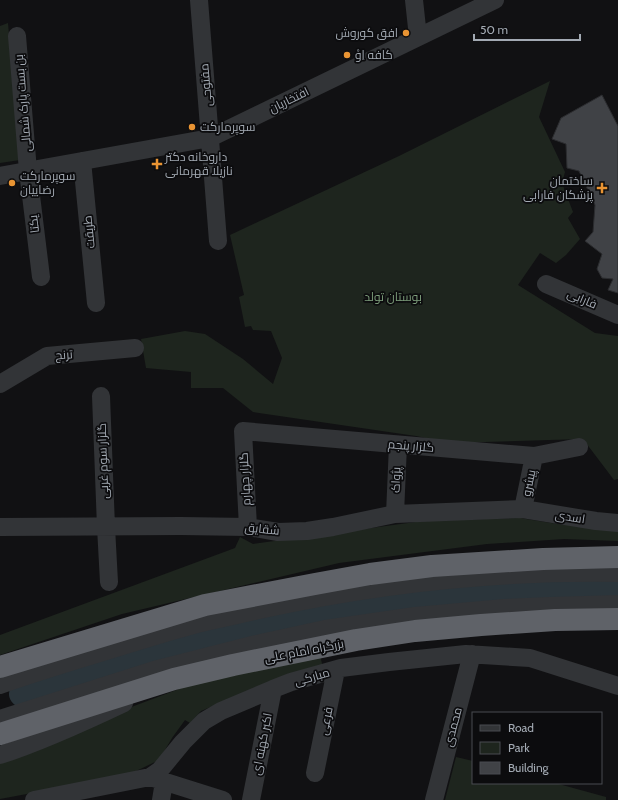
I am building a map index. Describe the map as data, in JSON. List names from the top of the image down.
{
  "streets": {
    "highway": ["بزرگراه امام علی"],
    "street": [
      "مفتوحی",
      "افتخاریان",
      "بن بست پارک شمالی",
      "یکتا",
      "طریقت",
      "فارابی",
      "ترنج",
      "گلزار پنجم",
      "گلزار سوم غربی",
      "گلزار چهارم",
      "پژواک",
      "پیشرو",
      "اسدی",
      "شقایق",
      "مبارکی",
      "فرعی",
      "محمدی",
      "اکبر کهنه ای"
    ]
  },
  "crossings": [
    ["مفتوحی", "افتخاریان"],
    ["افتخاریان", "بن بست پارک شمالی"],
    ["افتخاریان", "یکتا"],
    ["افتخاریان", "طریقت"],
    ["بن بست پارک شمالی", "یکتا"],
    ["گلزار پنجم", "گلزار چهارم"],
    ["گلزار پنجم", "پژواک"],
    ["گلزار پنجم", "پیشرو"],
    ["گلزار سوم غربی", "شقایق"],
    ["گلزار چهارم", "شقایق"],
    ["پژواک", "شقایق"],
    ["پیشرو", "اسدی"],
    ["پیشرو", "شقایق"],
    ["اسدی", "شقایق"],
    ["مبارکی", "فرعی"],
    ["مبارکی", "محمدی"],
    ["مبارکی", "اکبر کهنه ای"]
  ],
  "parks": ["بوستان تولد"],
  "places": {
    "other": [
      "افق کوروش",
      "کافه اِوْ",
      "سوپرمارکت",
      "سوپرمارکت رضاییان"
    ],
    "health": ["داروخانه دکتر نازیلا قهرمانی", "ساختمان پزشکان فارابی"]
  },
  "legend": ["Road", "Park", "Building"],
  "scale_bar": "50 m"
}
